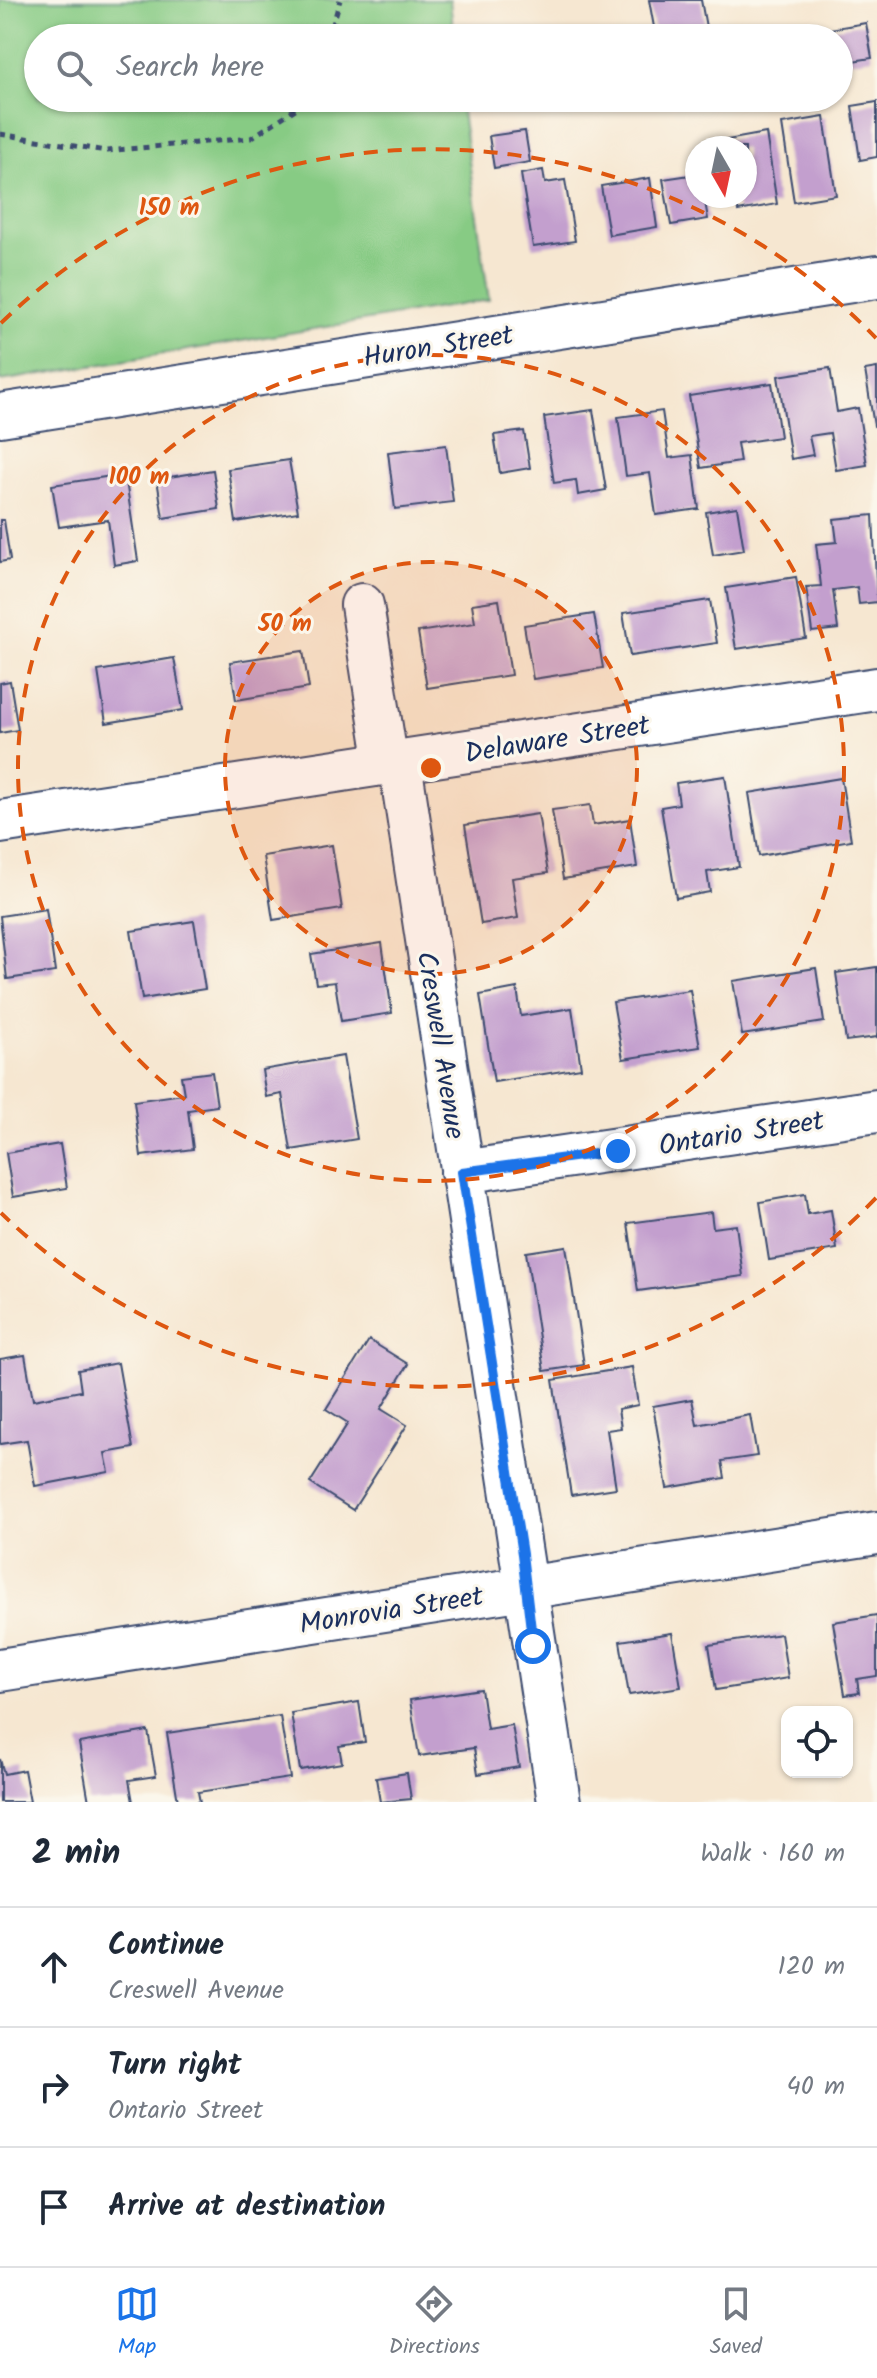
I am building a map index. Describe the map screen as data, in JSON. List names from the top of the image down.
{
  "streets": {
    "street": [
      "Huron Street",
      "Delaware Street",
      "Creswell Avenue",
      "Ontario Street",
      "Monrovia Street"
    ]
  },
  "crossings": [
    ["Delaware Street", "Creswell Avenue"],
    ["Creswell Avenue", "Ontario Street"],
    ["Creswell Avenue", "Monrovia Street"]
  ],
  "north": "bottom",
  "page": {
    "search": "Search here",
    "heading": ["2 min", "Walk · 160 m"],
    "list": [
      ["Continue", "Creswell Avenue", "120 m"],
      ["Turn right", "Ontario Street", "40 m"],
      "Arrive at destination"
    ],
    "nav": ["Map", "Directions", "Saved"]
  },
  "rings": ["150 m", "100 m", "50 m"]
}
